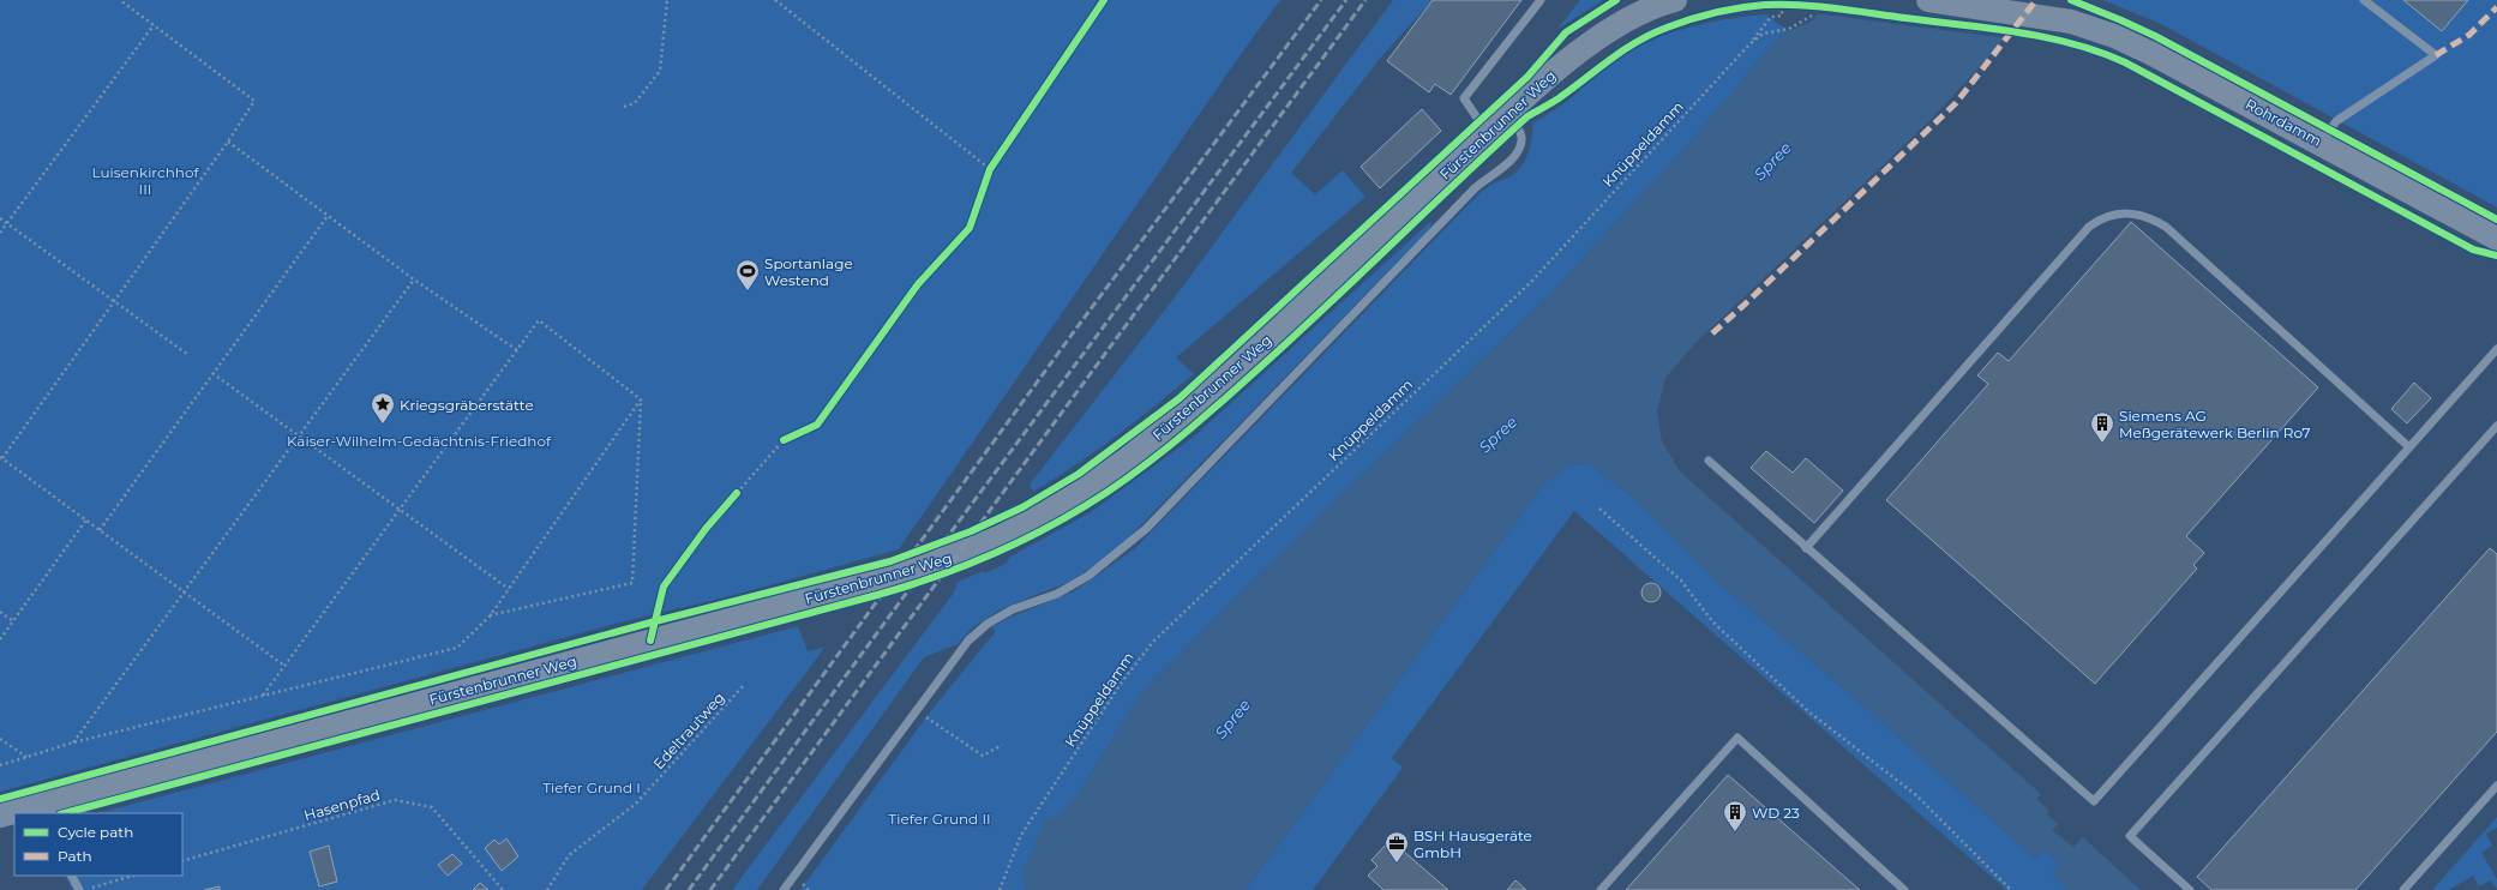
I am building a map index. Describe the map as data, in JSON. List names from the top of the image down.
{
  "streets": {
    "main road": ["Rohrdamm", "Fürstenbrunner Weg"],
    "path": ["Knüppeldamm", "Edeltrautweg", "Hasenpfad"]
  },
  "water": ["Spree"],
  "parks": [
    "Luisenkirchhof III",
    "Kaiser-Wilhelm-Gedächtnis-Friedhof",
    "Tiefer Grund I",
    "Tiefer Grund II"
  ],
  "places": {
    "sports": ["Sportanlage Westend"],
    "place": ["Kriegsgräberstätte"],
    "building": ["Siemens AG Meßgerätewerk Berlin Ro7", "WD 23"],
    "office": ["BSH Hausgeräte GmbH"]
  },
  "legend": ["Cycle path", "Path"]
}
